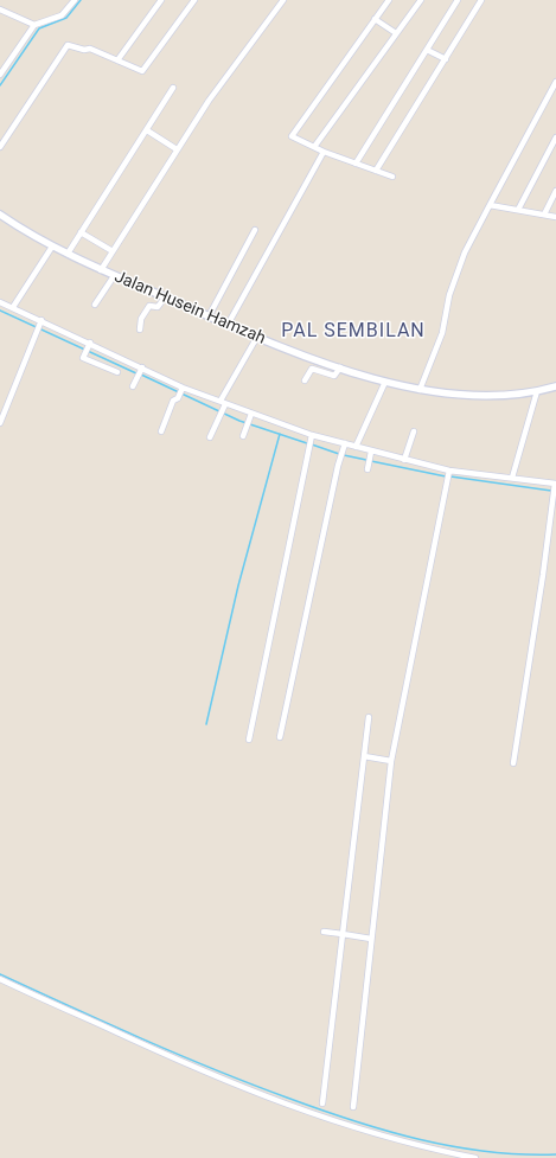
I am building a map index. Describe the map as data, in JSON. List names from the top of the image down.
{
  "streets": {
    "street": ["Jalan Husein Hamzah"]
  },
  "districts": ["PAL SEMBILAN"]
}
